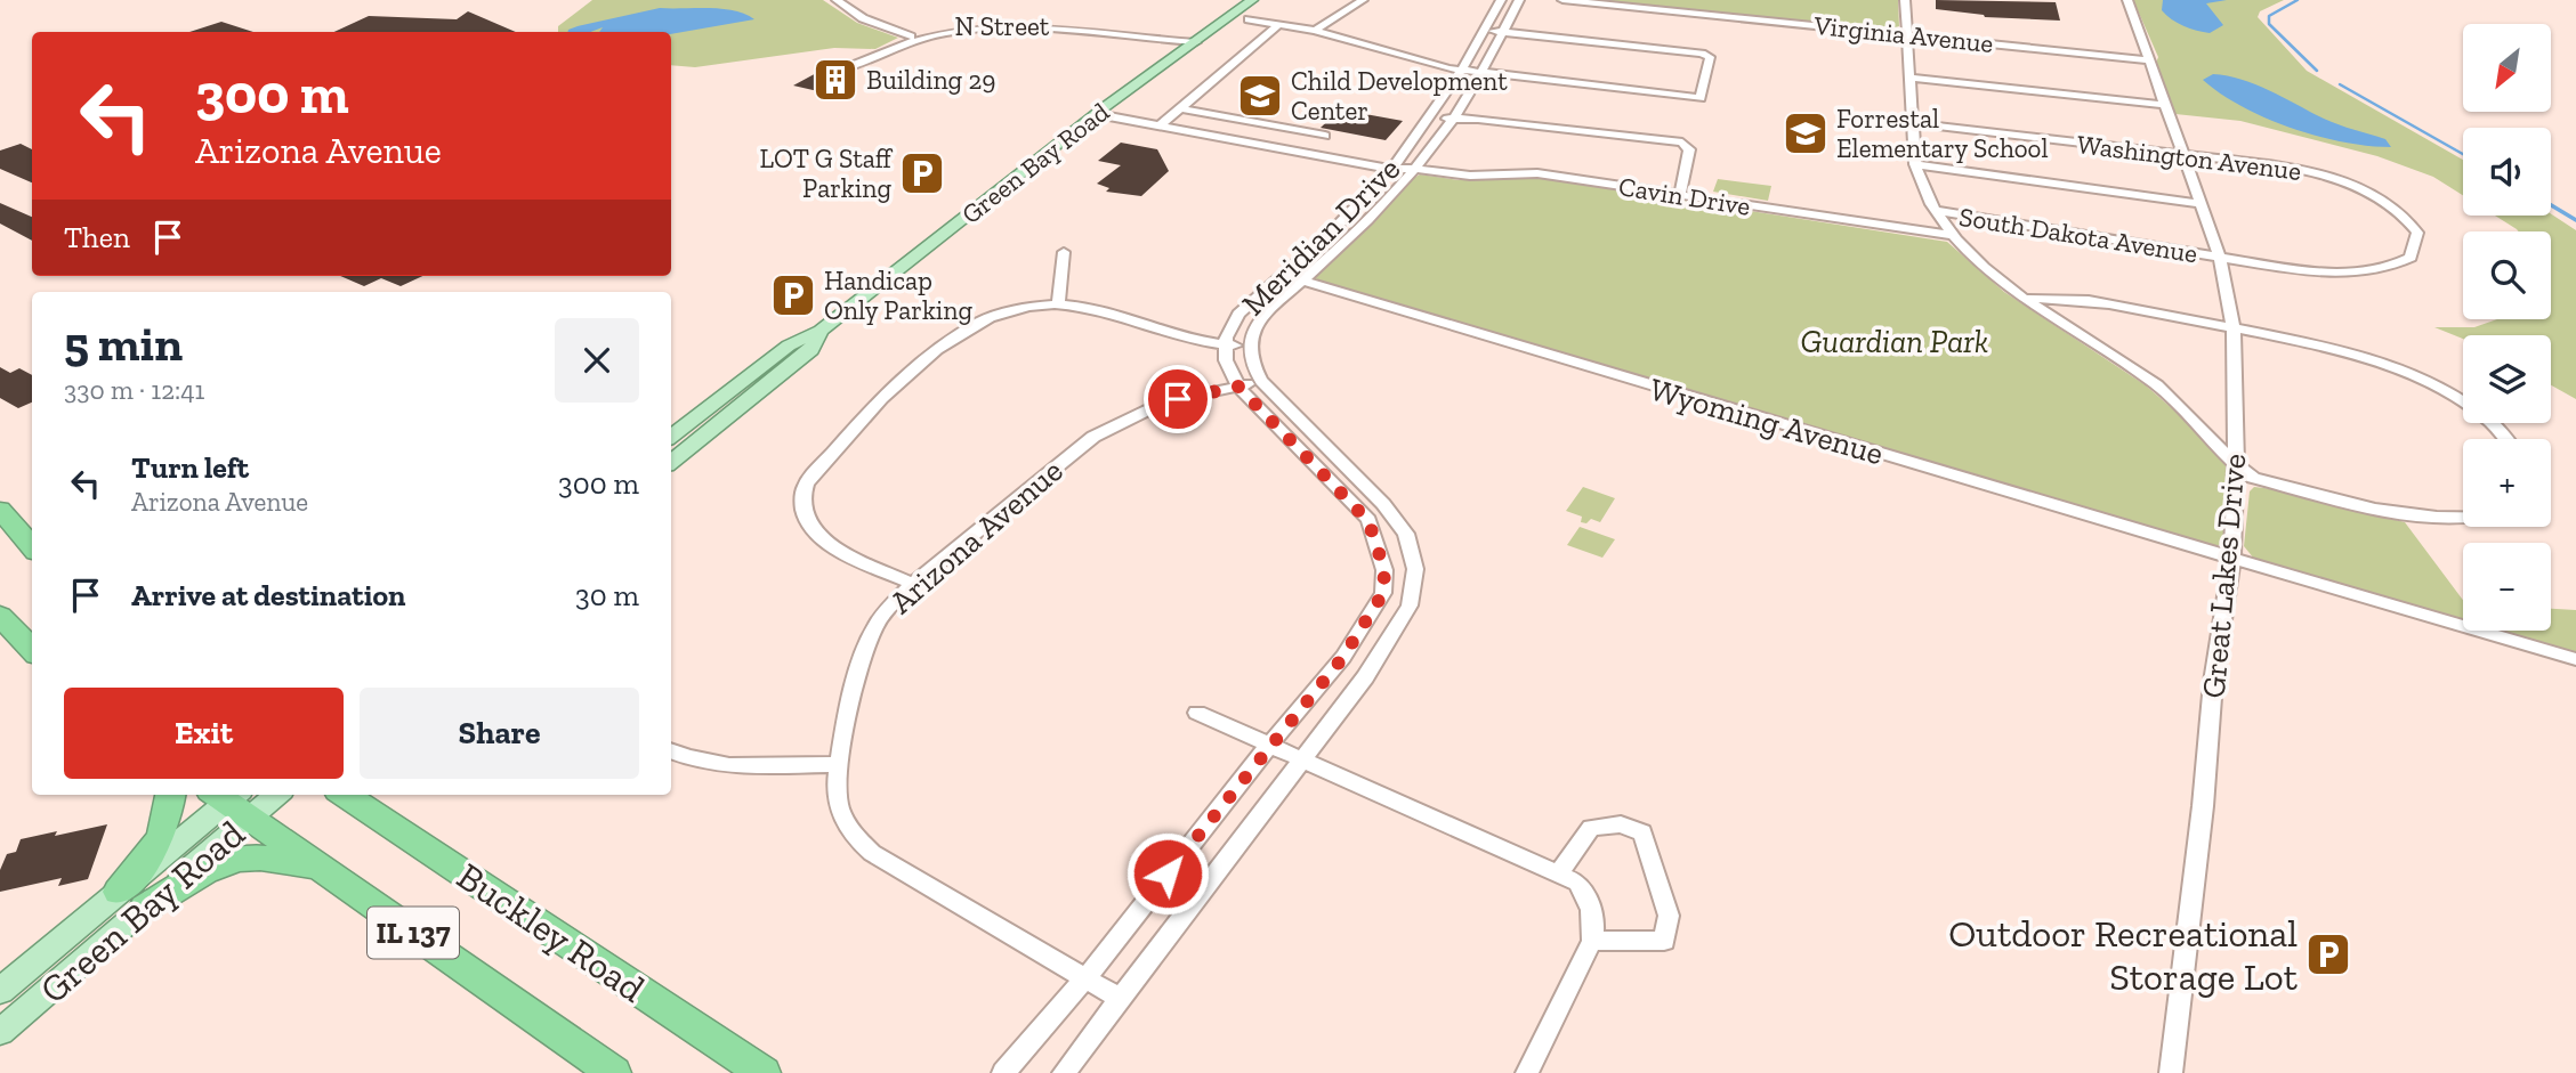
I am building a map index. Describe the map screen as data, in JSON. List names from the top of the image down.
{
  "streets": {
    "highway": ["Buckley Road", "IL 137"],
    "main road": ["Green Bay Road"],
    "street": [
      "N Street",
      "Virginia Avenue",
      "Washington Avenue",
      "Cavin Drive",
      "South Dakota Avenue",
      "Meridian Drive",
      "Wyoming Avenue",
      "Arizona Avenue",
      "Great Lakes Drive"
    ]
  },
  "crossings": [
    ["N Street", "Green Bay Road"],
    ["Virginia Avenue", "Great Lakes Drive"],
    ["Washington Avenue", "South Dakota Avenue"],
    ["Washington Avenue", "Great Lakes Drive"],
    ["Green Bay Road", "Cavin Drive"],
    ["Green Bay Road", "IL 137"],
    ["Cavin Drive", "Meridian Drive"],
    ["South Dakota Avenue", "Great Lakes Drive"],
    ["Meridian Drive", "Wyoming Avenue"],
    ["Meridian Drive", "Arizona Avenue"],
    ["Wyoming Avenue", "Great Lakes Drive"]
  ],
  "parks": ["Guardian Park"],
  "places": {
    "building": ["Building 29"],
    "school or university": ["Child Development Center", "Forrestal Elementary School"],
    "parking": ["LOT G Staff Parking", "Handicap Only Parking", "Outdoor Recreational Storage Lot"]
  },
  "north": "bottom left",
  "page": {
    "map_buttons": ["+", "−"],
    "turn": ["300 m", "Arizona Avenue"],
    "then": "Then",
    "heading": ["5 min", "330 m · 12:41"],
    "list": [
      {
        "name": "Turn left",
        "note": "Arizona Avenue",
        "value": "300 m"
      },
      {
        "name": "Arrive at destination",
        "value": "30 m"
      }
    ],
    "buttons": ["Exit", "Share"]
  }
}
